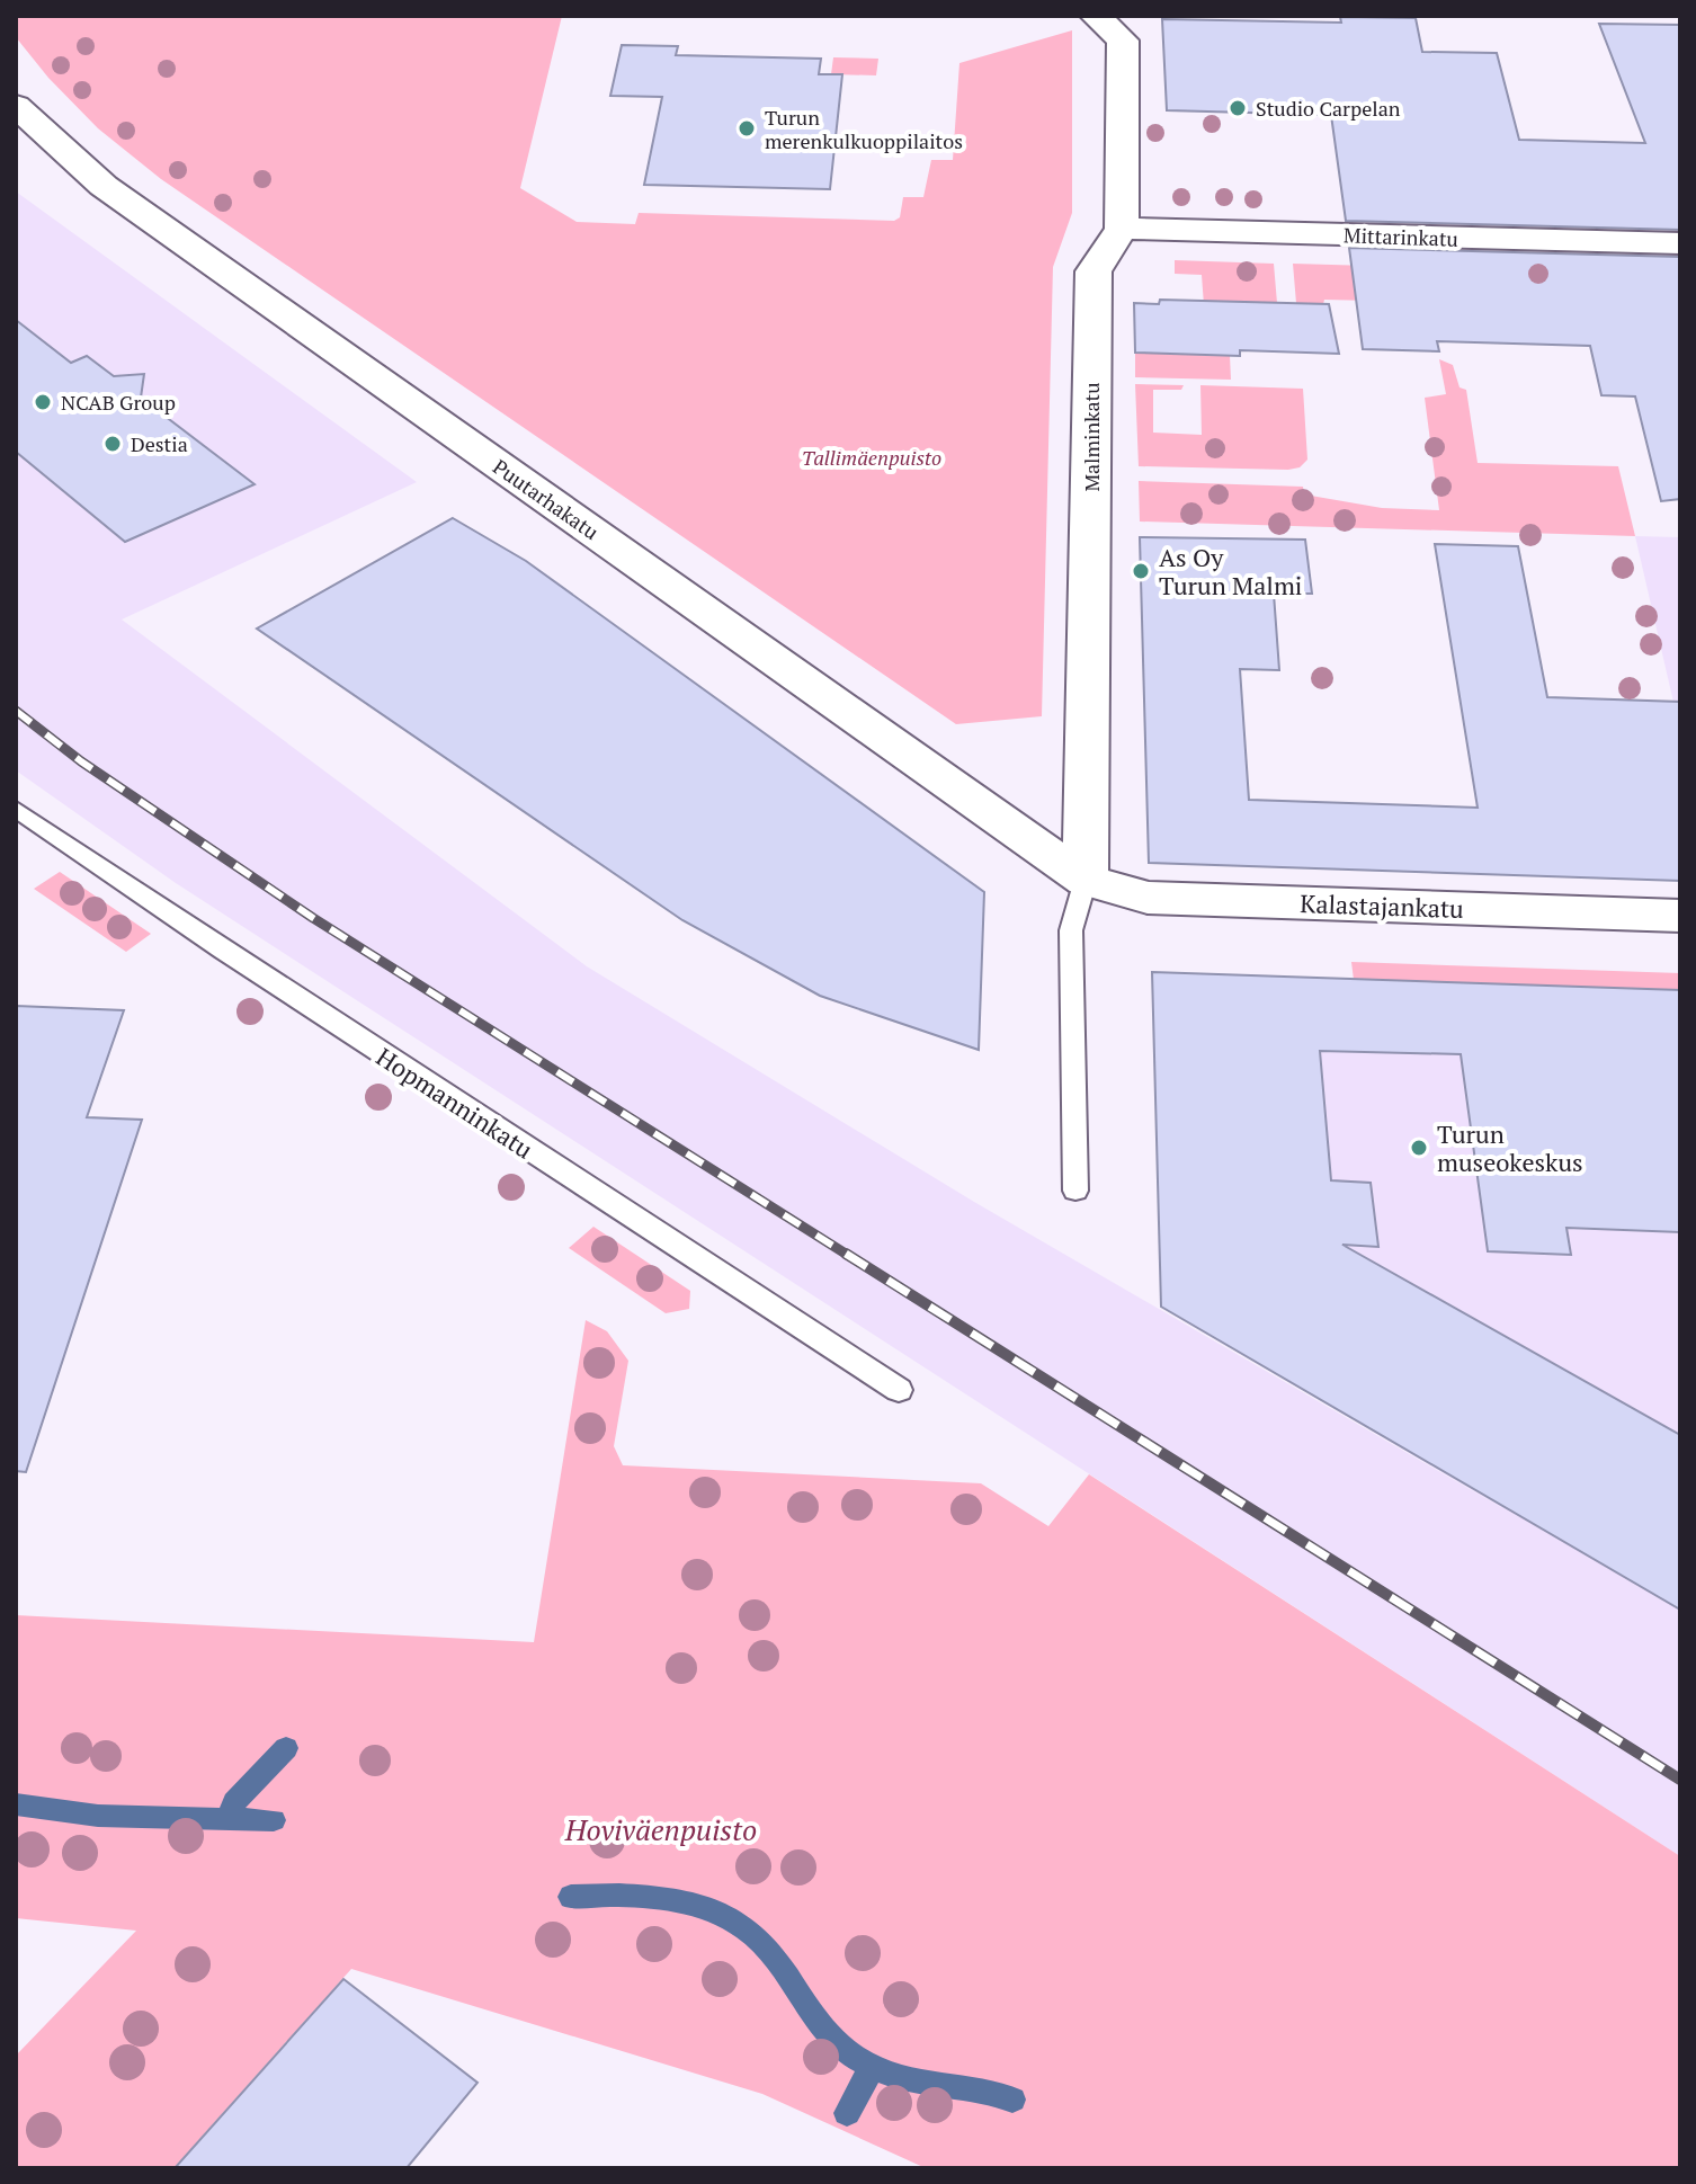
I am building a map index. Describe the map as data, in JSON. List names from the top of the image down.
{
  "streets": {
    "street": [
      "Mittarinkatu",
      "Malminkatu",
      "Puutarhakatu",
      "Kalastajankatu"
    ],
    "lane": ["Hopmanninkatu"]
  },
  "crossings": [
    ["Mittarinkatu", "Malminkatu"],
    ["Malminkatu", "Puutarhakatu"],
    ["Malminkatu", "Kalastajankatu"],
    ["Puutarhakatu", "Kalastajankatu"]
  ],
  "parks": ["Tallimäenpuisto", "Hoviväenpuisto"],
  "places": [
    "Studio Carpelan",
    "Turun merenkulkuoppilaitos",
    "NCAB Group",
    "Destia",
    "As Oy Turun Malmi",
    "Turun museokeskus"
  ]
}
